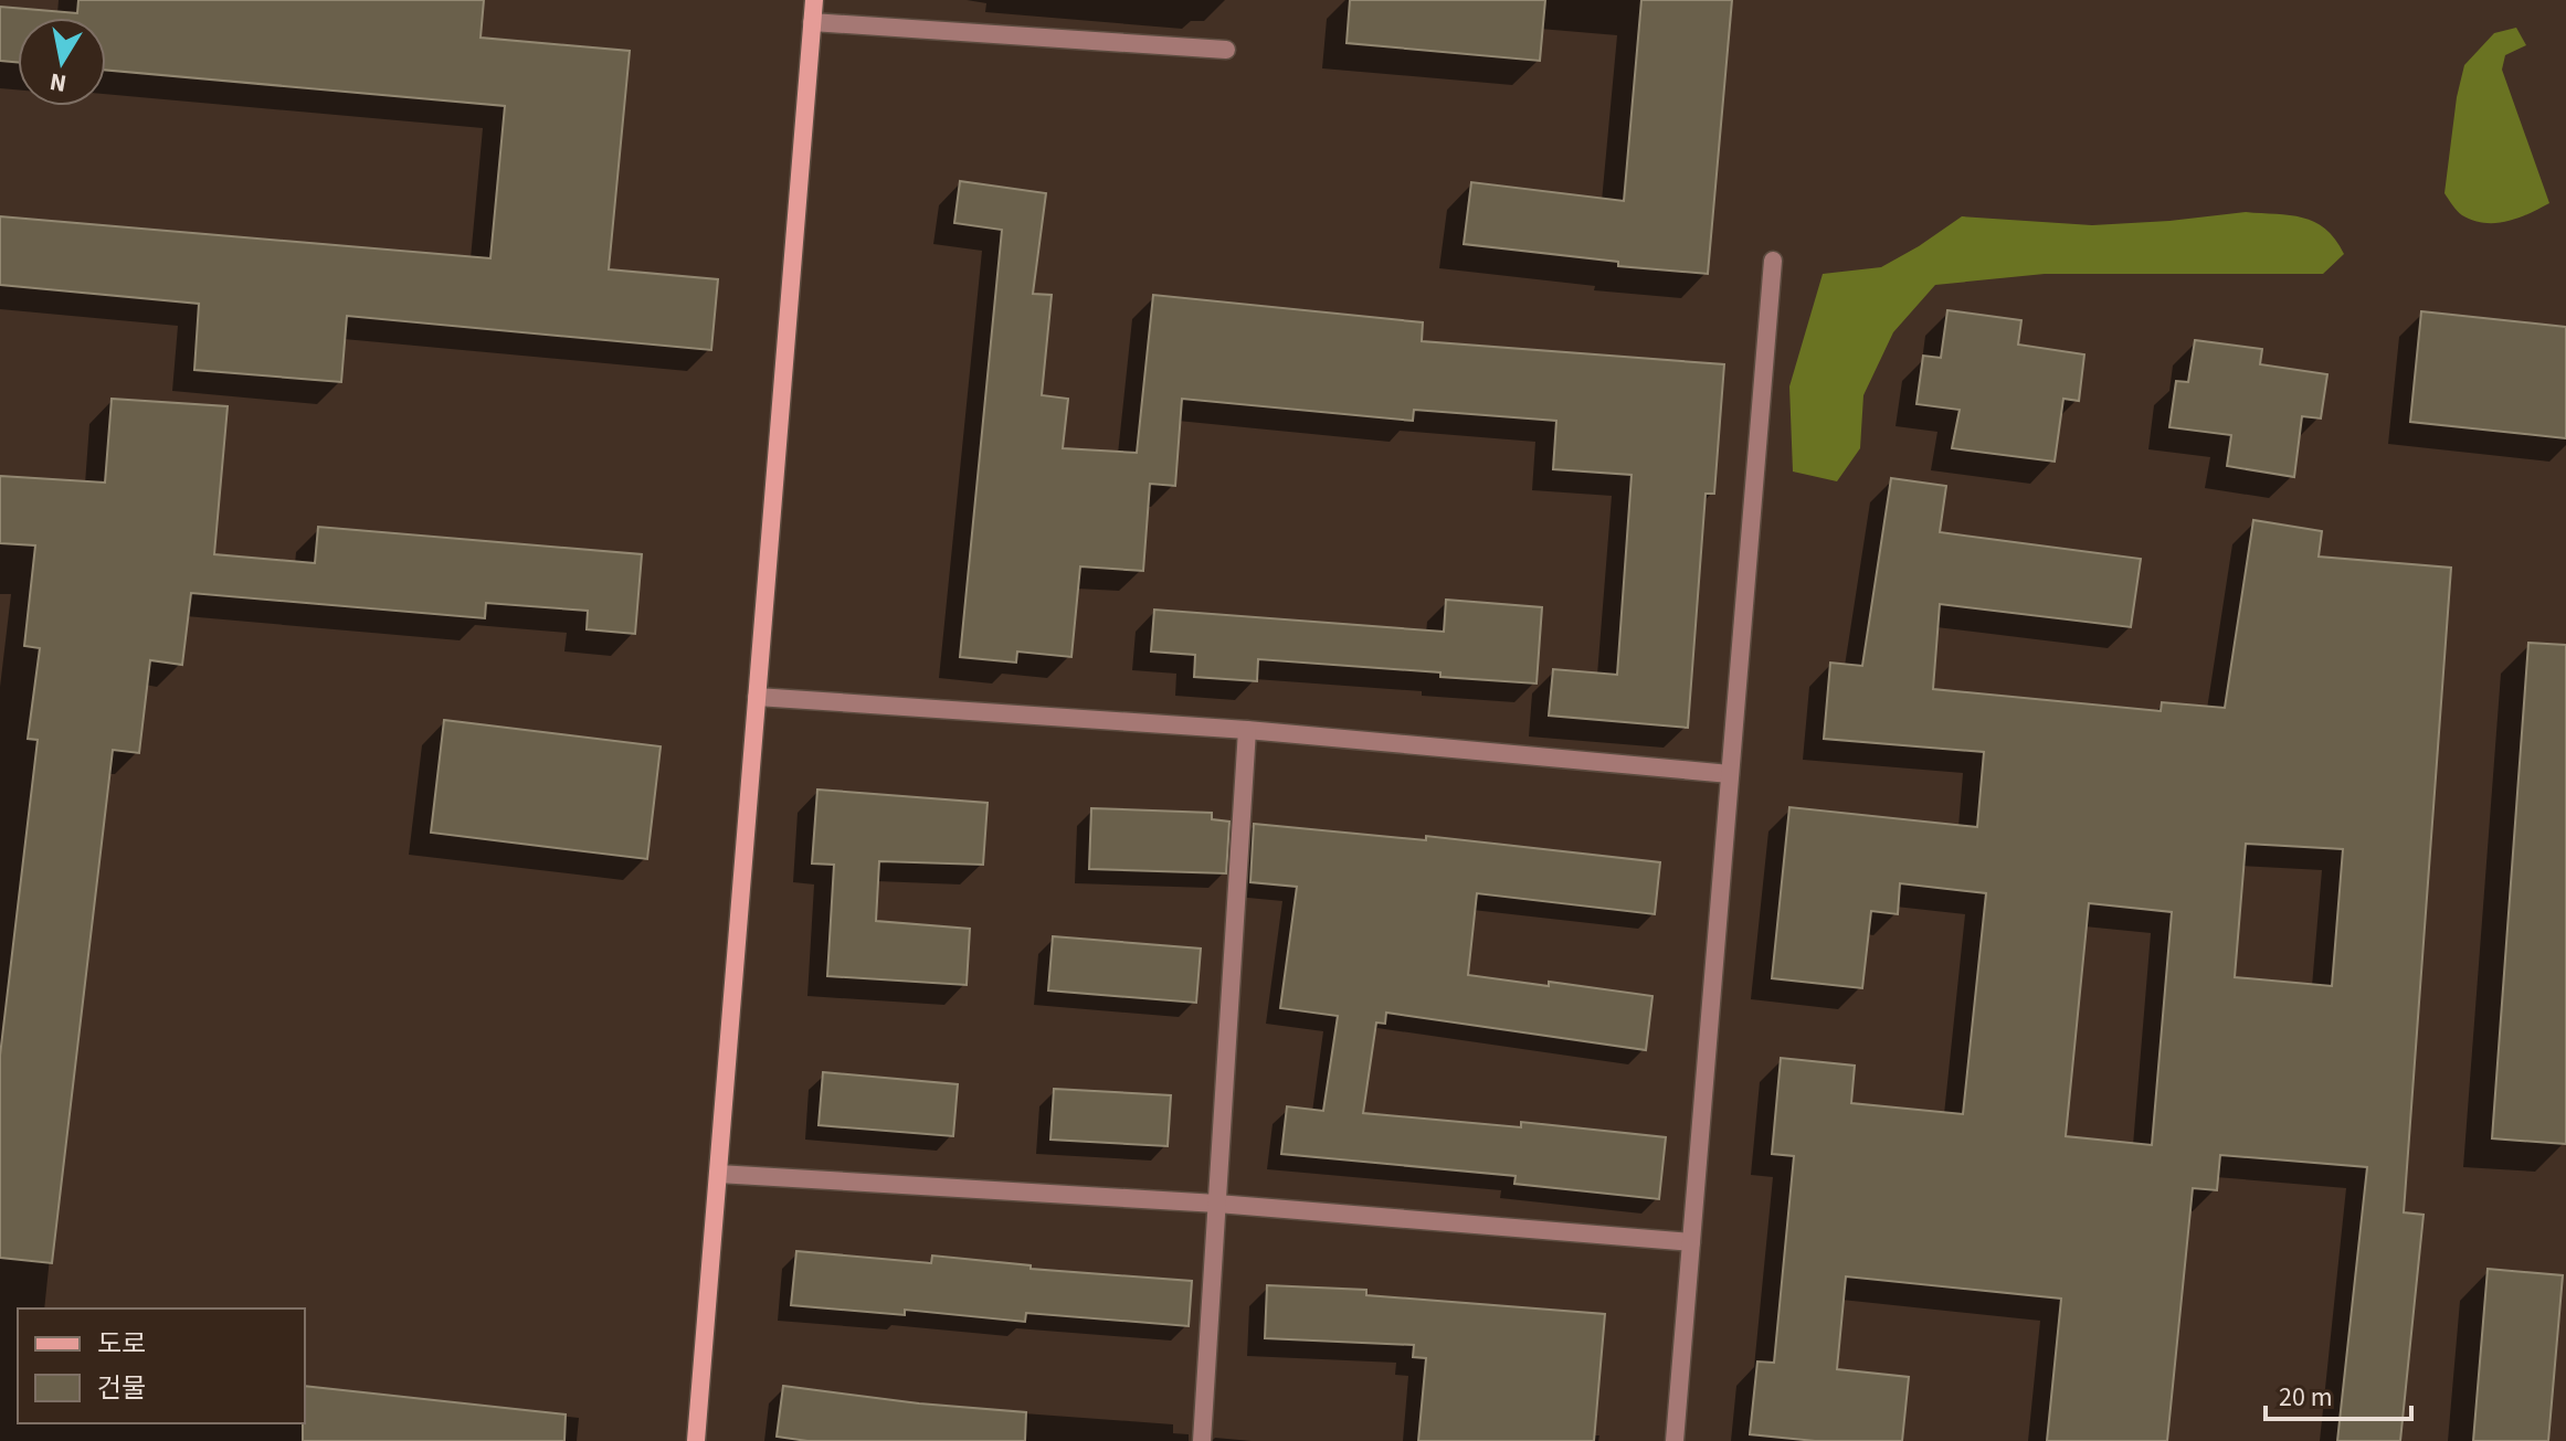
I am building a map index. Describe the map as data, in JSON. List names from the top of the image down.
{
  "legend": ["도로", "건물"],
  "scale_bar": "20 m",
  "north": "bottom"
}
